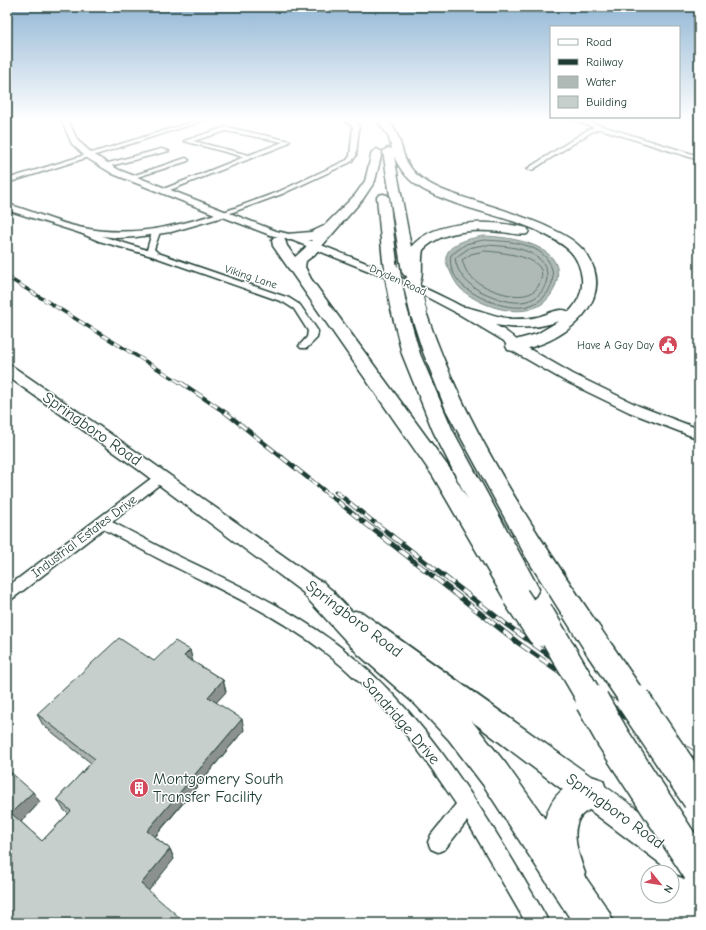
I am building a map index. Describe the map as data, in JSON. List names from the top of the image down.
{
  "streets": {
    "main road": ["Dryden Road", "Springboro Road"],
    "street": ["Viking Lane", "Industrial Estates Drive", "Sandridge Drive"]
  },
  "crossings": [
    ["Springboro Road", "Industrial Estates Drive"],
    ["Industrial Estates Drive", "Sandridge Drive"]
  ],
  "places": {
    "public building": ["Have A Gay Day"],
    "building": ["Montgomery South Transfer Facility"]
  },
  "legend": [
    "Road",
    "Railway",
    "Water",
    "Building"
  ],
  "north": "bottom right"
}
